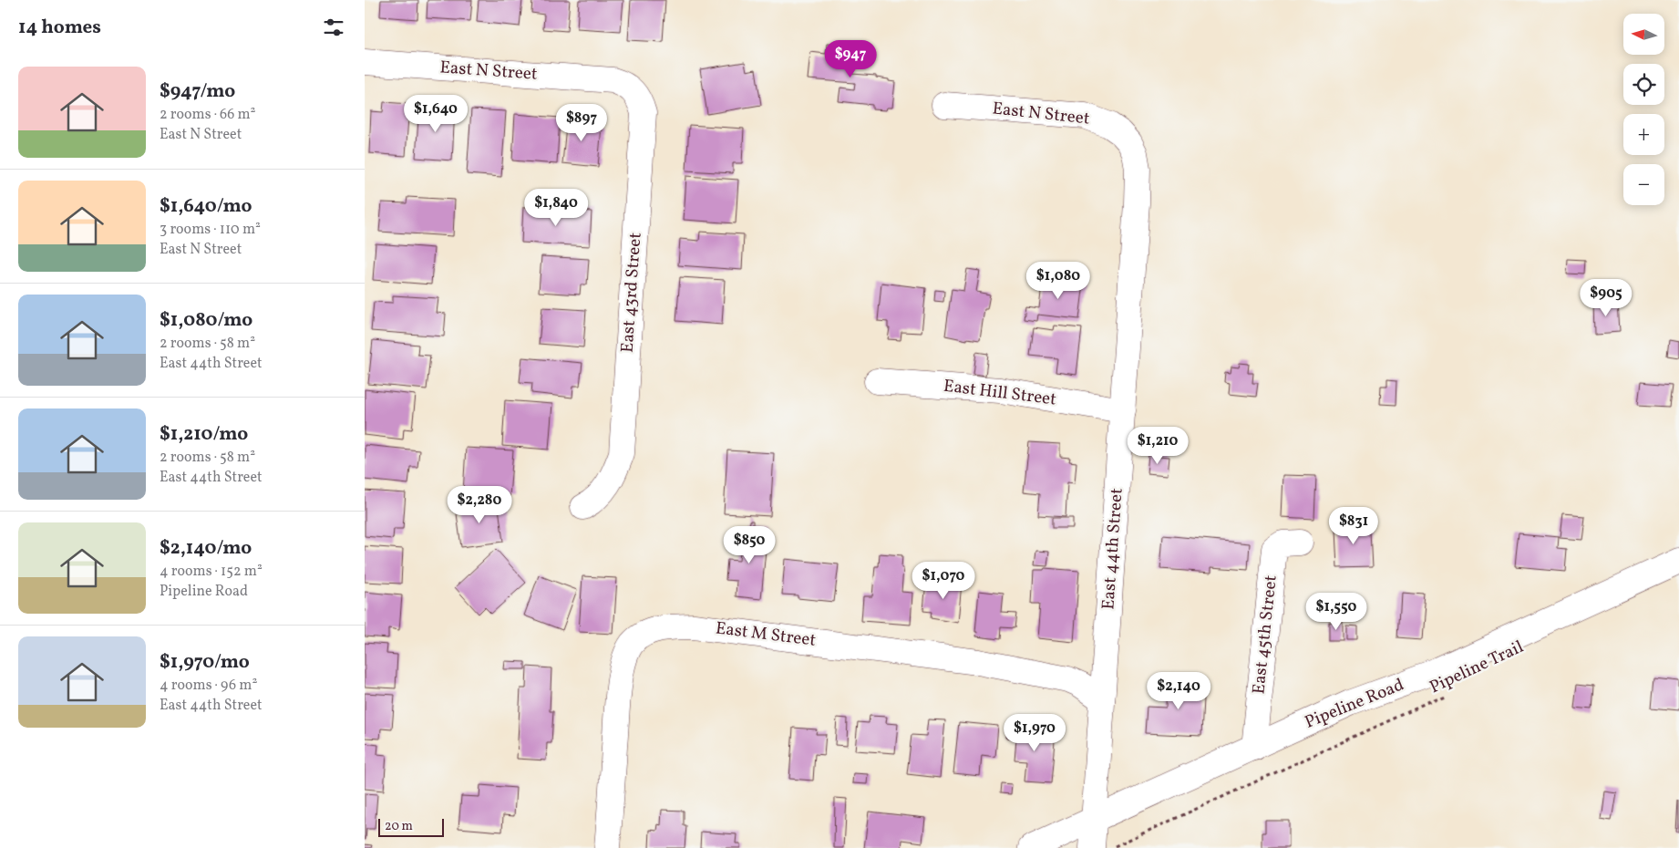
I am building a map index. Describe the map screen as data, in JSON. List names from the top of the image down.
{
  "streets": {
    "street": [
      "East N Street",
      "East 43rd Street",
      "East Hill Street",
      "East 44th Street",
      "East M Street",
      "East 45th Street",
      "Pipeline Road"
    ],
    "path": ["Pipeline Trail"]
  },
  "crossings": [
    ["East N Street", "East 43rd Street"],
    ["East N Street", "East 44th Street"],
    ["East Hill Street", "East 44th Street"],
    ["East 44th Street", "East M Street"],
    ["East 44th Street", "Pipeline Road"],
    ["East 45th Street", "Pipeline Road"]
  ],
  "scale_bar": "20 m",
  "north": "left",
  "page": {
    "heading": "14 homes",
    "map_buttons": ["+", "−"],
    "price": [
      "$947",
      "$1,640",
      "$897",
      "$1,840",
      "$1,080",
      "$905",
      "$1,210",
      "$2,280",
      "$831",
      "$850",
      "$1,070",
      "$1,550",
      "$2,140",
      "$1,970"
    ],
    "list": [
      {
        "name": "$947/mo",
        "note": "2 rooms · 66 m² · East N Street"
      },
      {
        "name": "$1,640/mo",
        "note": "3 rooms · 110 m² · East N Street"
      },
      {
        "name": "$1,080/mo",
        "note": "2 rooms · 58 m² · East 44th Street"
      },
      {
        "name": "$1,210/mo",
        "note": "2 rooms · 58 m² · East 44th Street"
      },
      {
        "name": "$2,140/mo",
        "note": "4 rooms · 152 m² · Pipeline Road"
      },
      {
        "name": "$1,970/mo",
        "note": "4 rooms · 96 m² · East 44th Street"
      }
    ],
    "scale": "20 m"
  }
}
